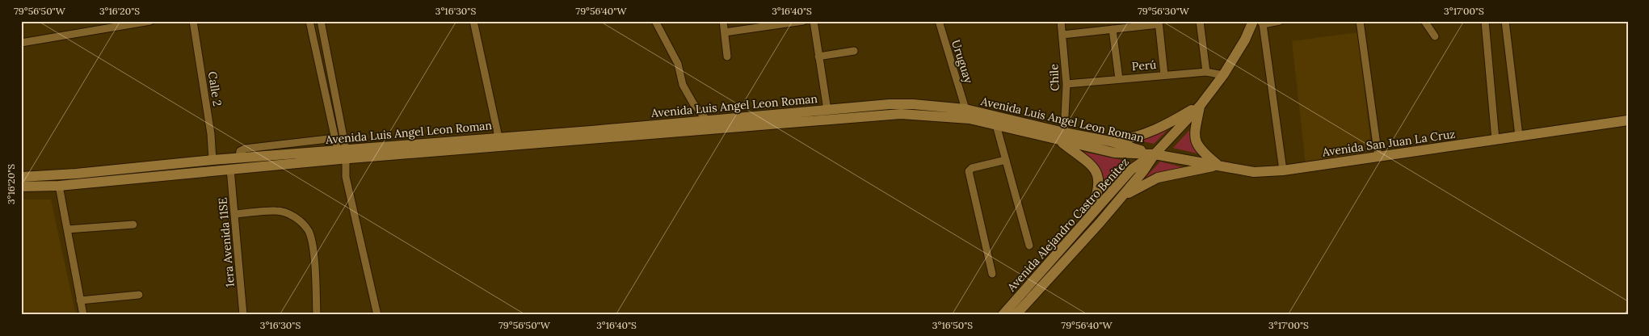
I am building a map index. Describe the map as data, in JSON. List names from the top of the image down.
{
  "streets": {
    "main road": ["Avenida Luis Angel Leon Roman", "Avenida San Juan La Cruz", "Avenida Alejandro Castro Benitez"],
    "street": [
      "Uruguay",
      "Perú",
      "Chile",
      "Calle 2",
      "1era Avenida 11SE"
    ]
  },
  "crossings": [
    ["Uruguay", "Avenida Luis Angel Leon Roman"],
    ["Perú", "Chile"],
    ["Perú", "Avenida Alejandro Castro Benitez"],
    ["Chile", "Avenida Luis Angel Leon Roman"],
    ["Calle 2", "Avenida Luis Angel Leon Roman"],
    ["Avenida Luis Angel Leon Roman", "Avenida San Juan La Cruz"],
    ["Avenida Luis Angel Leon Roman", "Avenida Alejandro Castro Benitez"],
    ["Avenida Luis Angel Leon Roman", "1era Avenida 11SE"],
    ["Avenida San Juan La Cruz", "Avenida Alejandro Castro Benitez"]
  ],
  "coordinates": [
    "79°56'50\"W",
    "3°16'20\"S",
    "3°16'30\"S",
    "79°56'40\"W",
    "3°16'40\"S",
    "79°56'30\"W",
    "3°17'00\"S",
    "3°16'50\"S"
  ]
}
